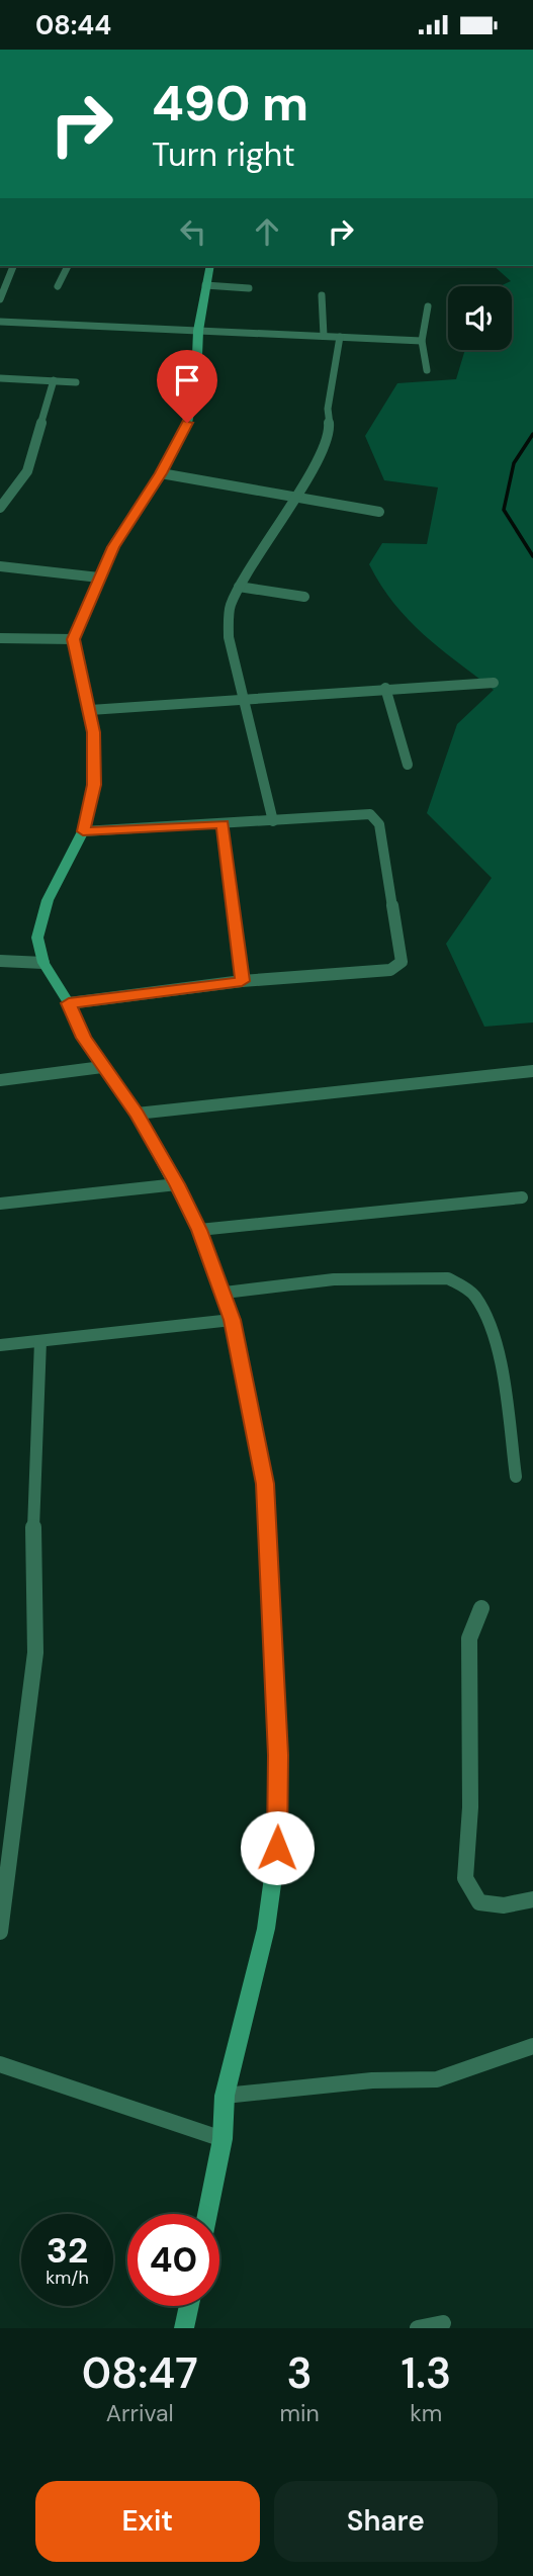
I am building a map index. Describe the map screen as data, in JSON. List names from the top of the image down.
{
  "page": {
    "status": "08:44",
    "turn": ["490 m", "Turn right"],
    "speed": "32 km/h",
    "limit": "40",
    "eta": [
      "08:47",
      "Arrival",
      "3",
      "min",
      "1.3",
      "km"
    ],
    "buttons": ["Exit", "Share"]
  }
}
